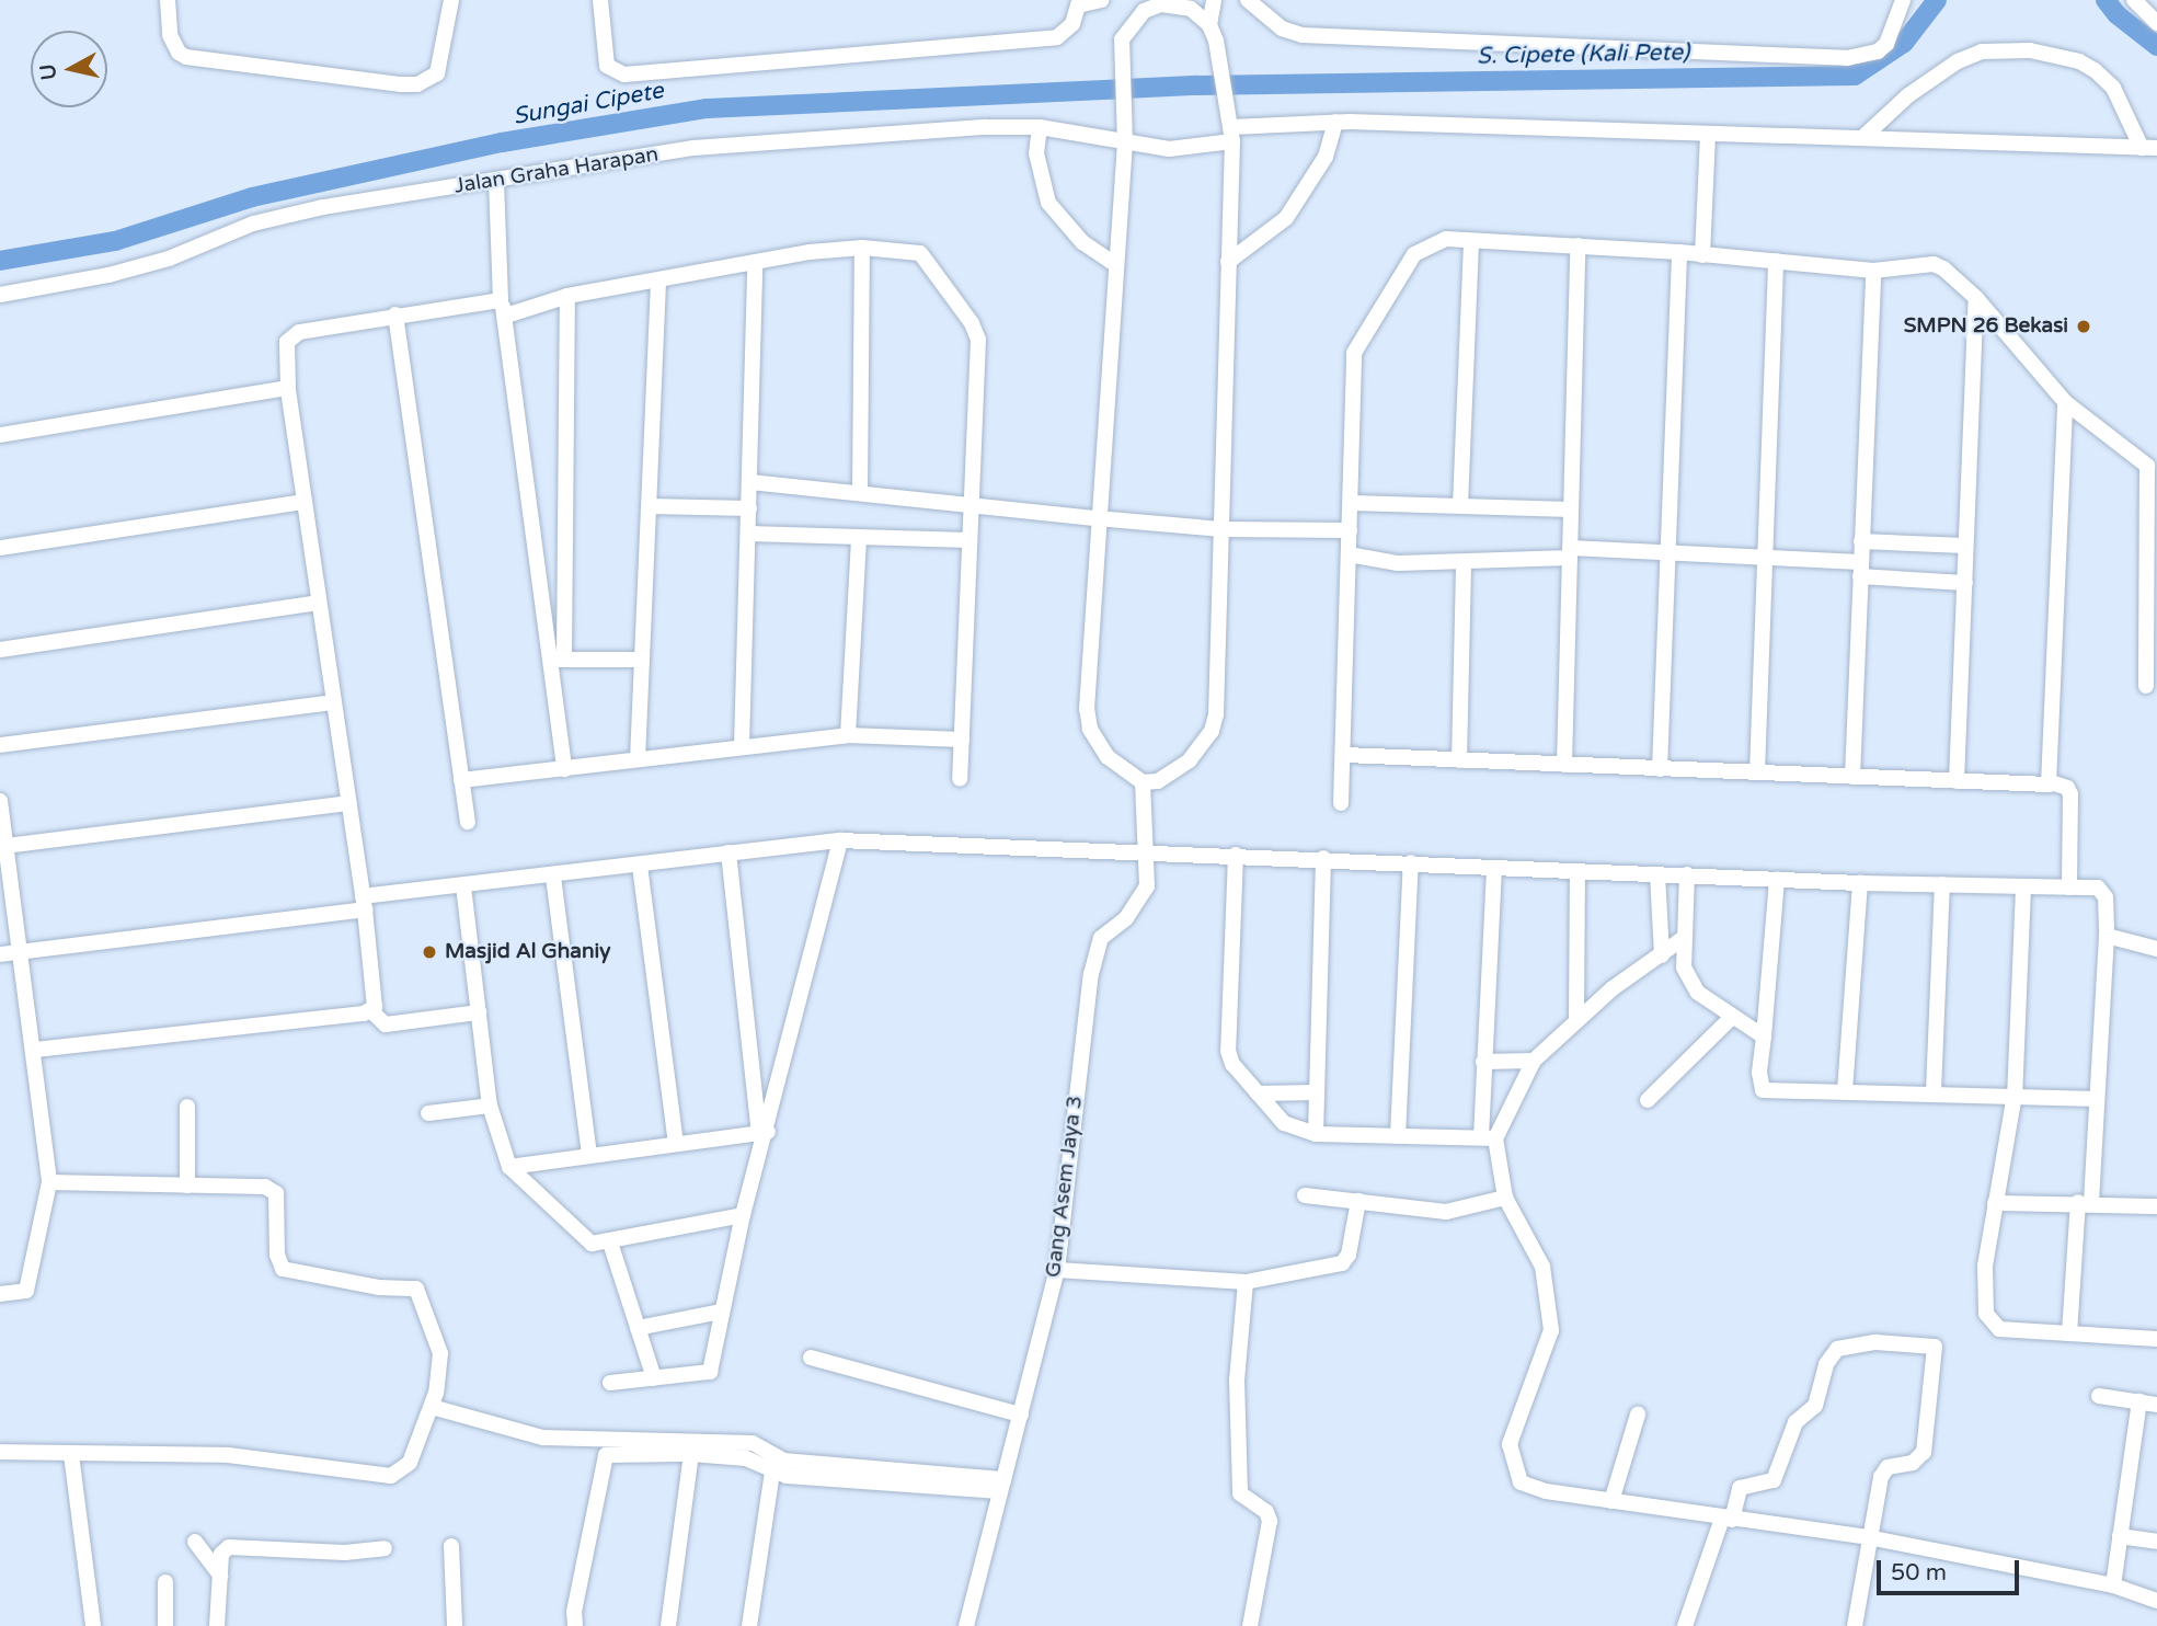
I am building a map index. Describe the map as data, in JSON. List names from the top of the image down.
{
  "streets": {
    "street": ["Jalan Graha Harapan", "Gang Asem Jaya 3"]
  },
  "water": ["S. Cipete (Kali Pete)", "Sungai Cipete"],
  "places": ["SMPN 26 Bekasi", "Masjid Al Ghaniy"],
  "scale_bar": "50 m",
  "north": "left"
}
